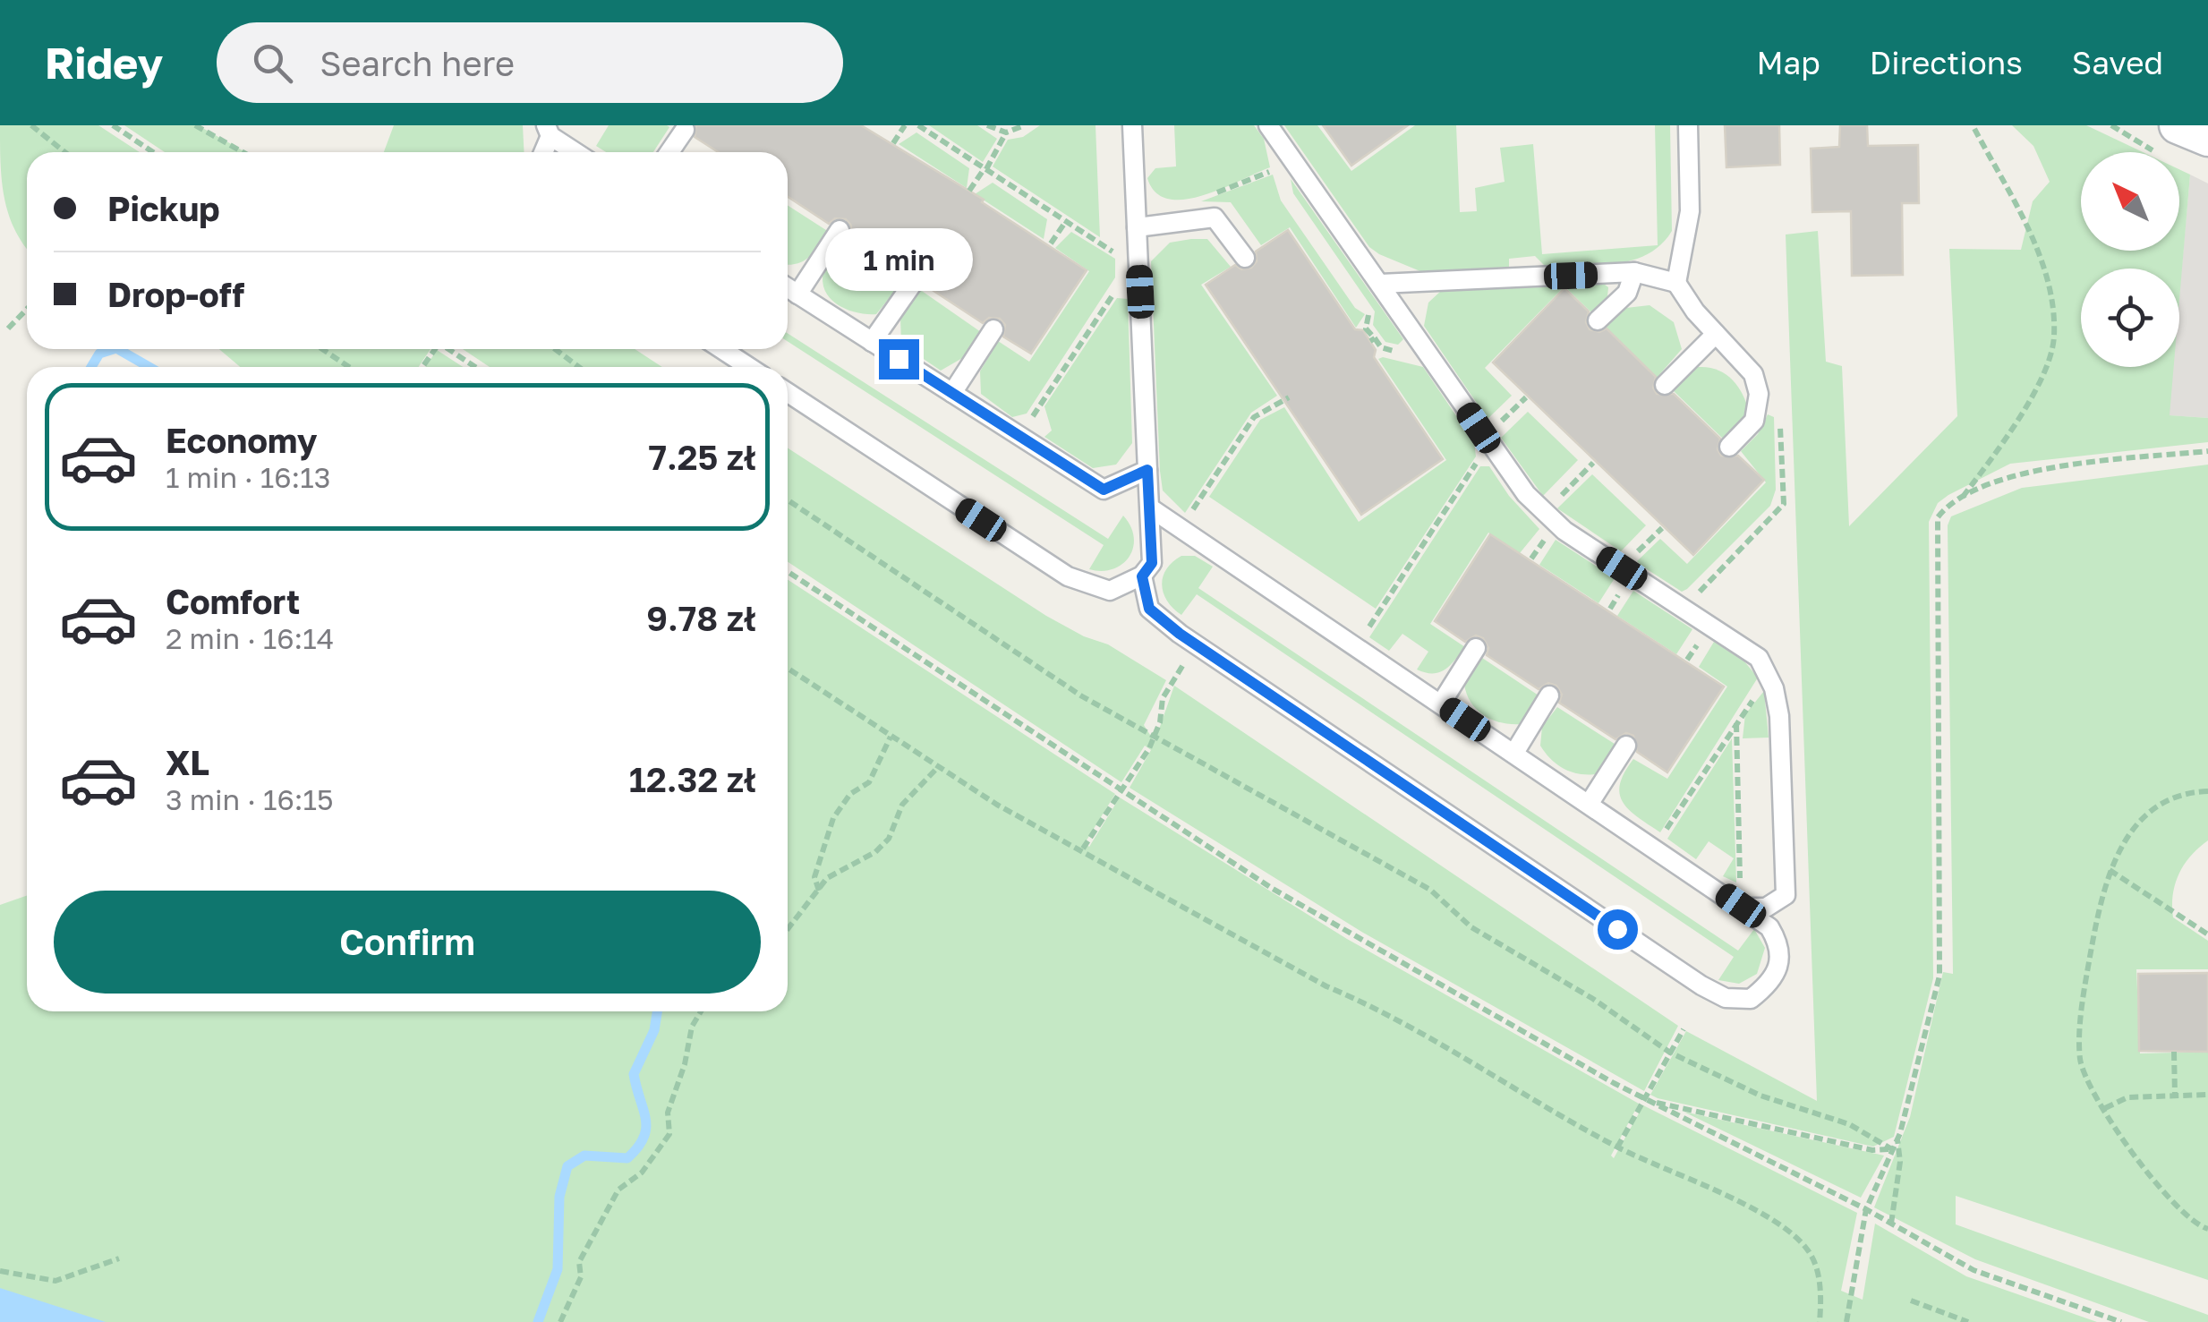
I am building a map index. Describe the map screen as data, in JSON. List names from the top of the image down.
{
  "north": "top left",
  "page": {
    "header": "Ridey",
    "search": "Search here",
    "nav": ["Map", "Directions", "Saved"],
    "banner": ["Pickup", "Drop-off"],
    "bubble": "1 min",
    "list": [
      {
        "name": "Economy",
        "note": "1 min · 16:13",
        "value": "7.25 zł"
      },
      {
        "name": "Comfort",
        "note": "2 min · 16:14",
        "value": "9.78 zł"
      },
      {
        "name": "XL",
        "note": "3 min · 16:15",
        "value": "12.32 zł"
      }
    ],
    "buttons": "Confirm"
  }
}
